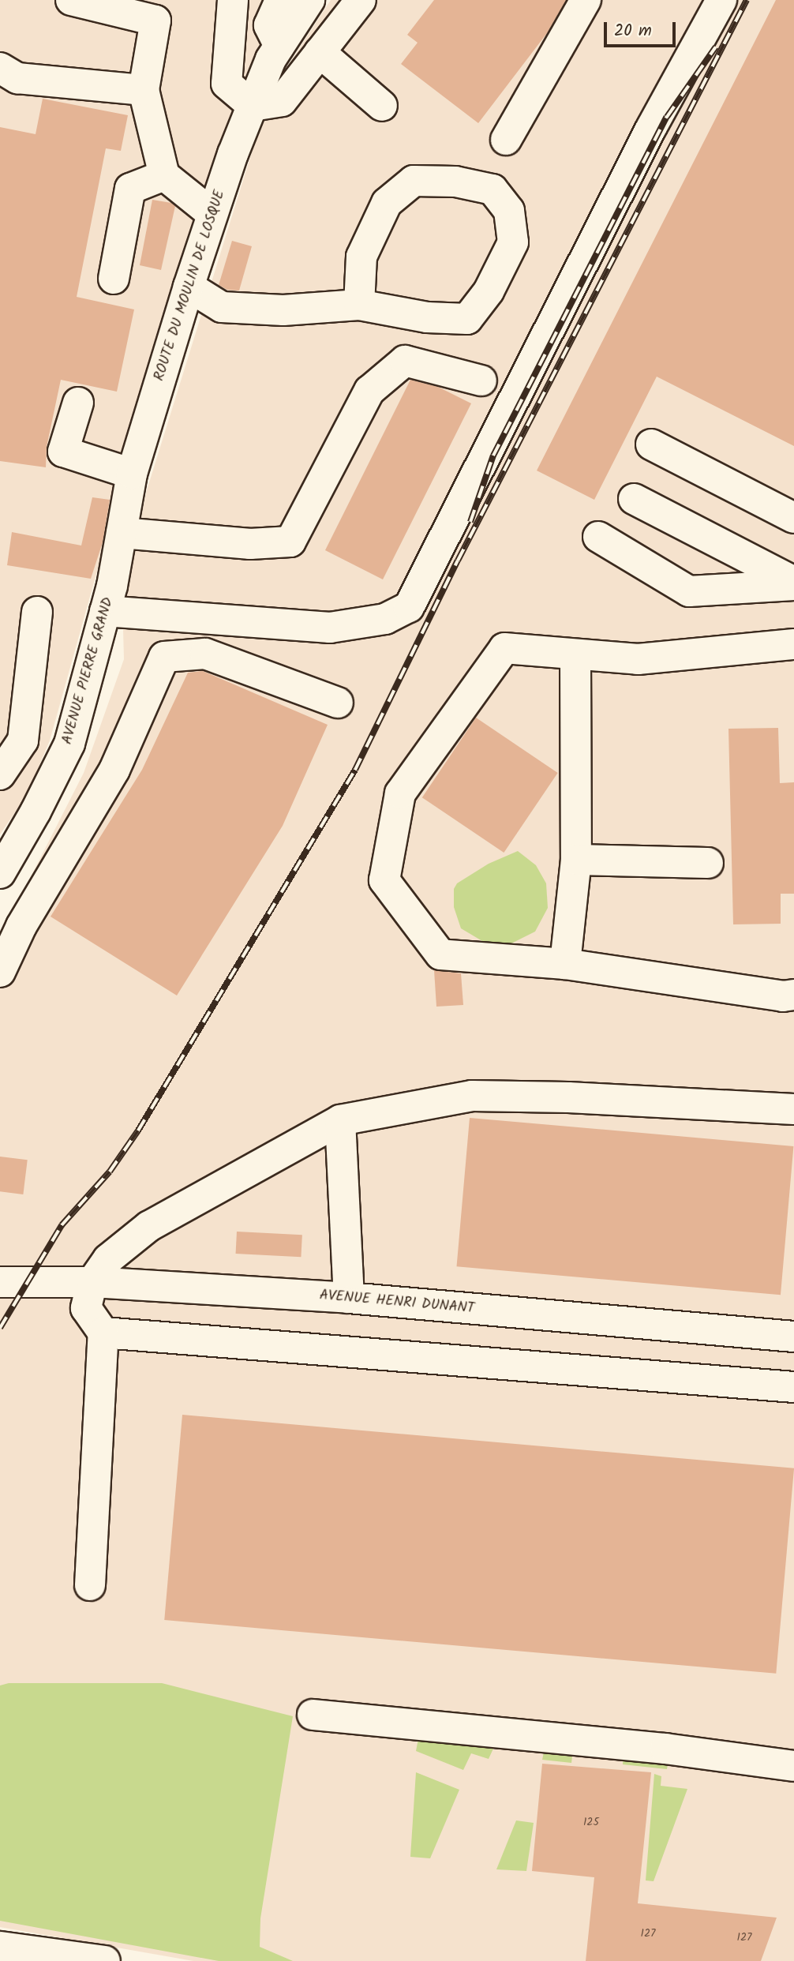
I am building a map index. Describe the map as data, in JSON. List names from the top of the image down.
{
  "streets": {
    "street": ["ROUTE DU MOULIN DE LOSQUE", "AVENUE PIERRE GRAND", "AVENUE HENRI DUNANT"]
  },
  "crossings": [
    ["ROUTE DU MOULIN DE LOSQUE", "AVENUE PIERRE GRAND"]
  ],
  "house_numbers": ["125", "127", "127"],
  "scale_bar": "20 m"
}
